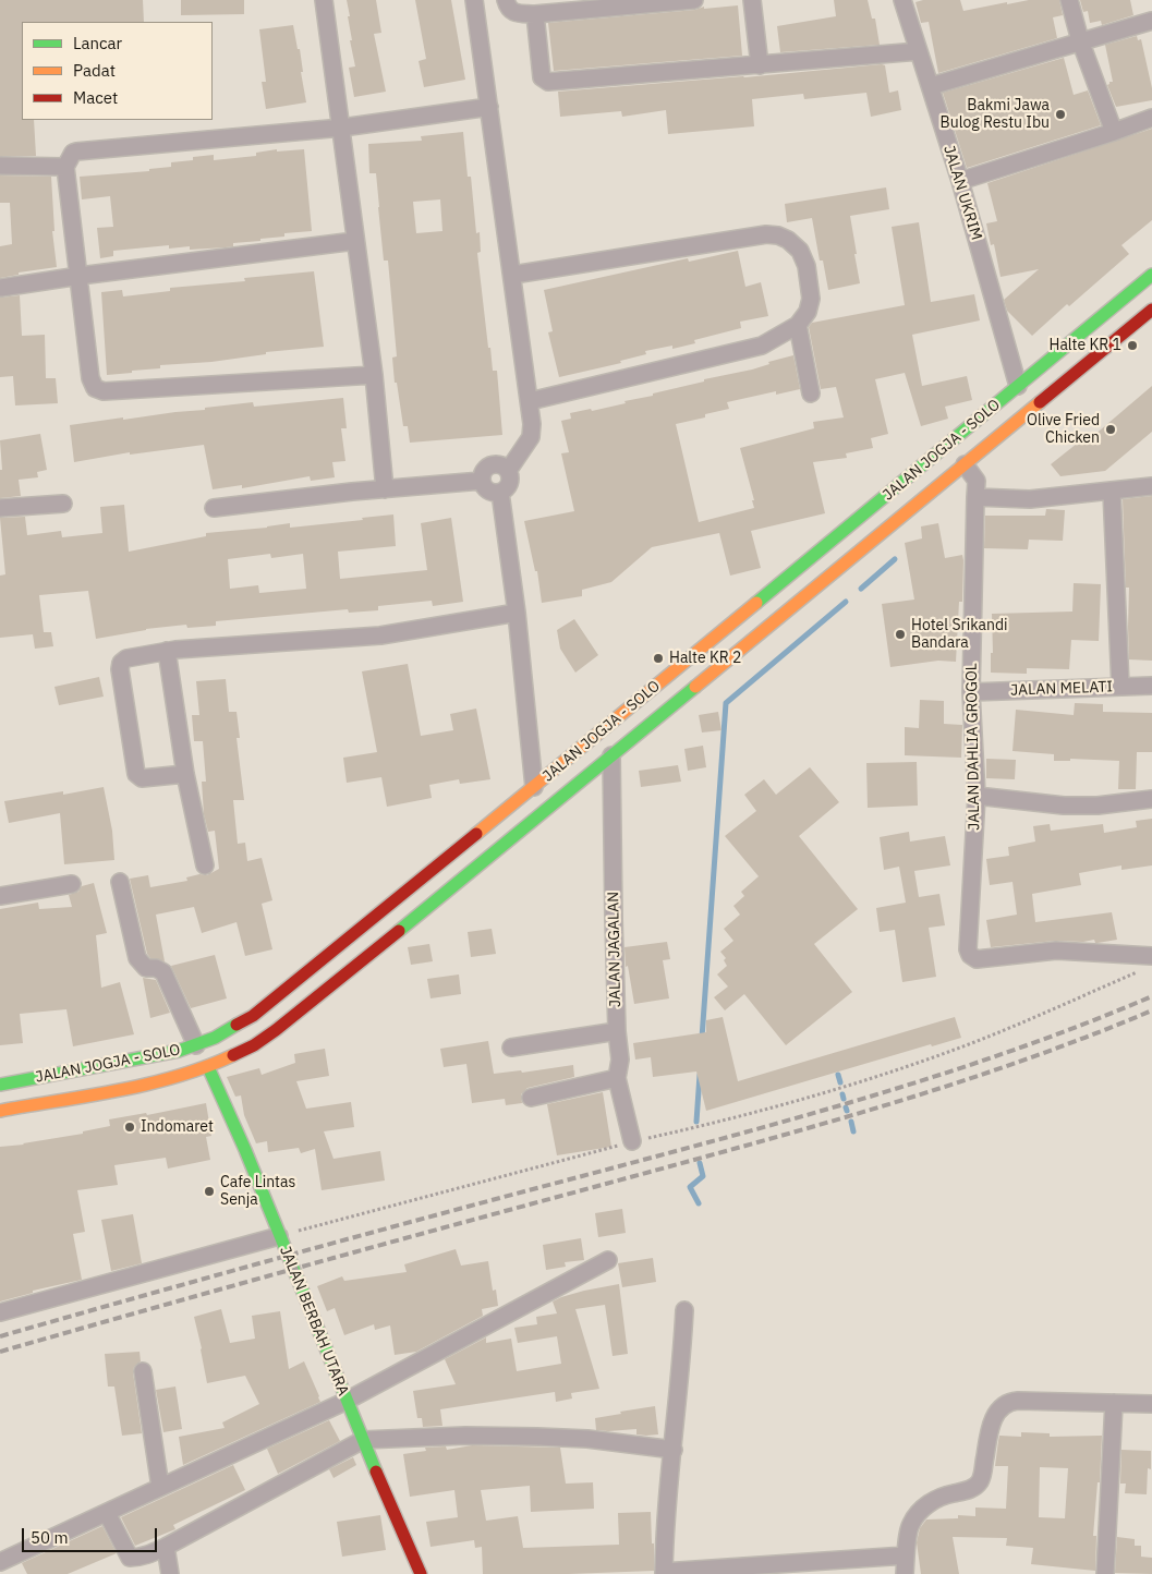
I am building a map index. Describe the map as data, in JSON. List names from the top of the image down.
{
  "streets": {
    "main road": ["JALAN JOGJA - SOLO", "JALAN BERBAH UTARA"],
    "street": [
      "JALAN UKRIM",
      "JALAN MELATI",
      "JALAN DAHLIA GROGOL",
      "JALAN JAGALAN"
    ]
  },
  "crossings": [
    ["JALAN UKRIM", "JALAN JOGJA - SOLO"],
    ["JALAN JOGJA - SOLO", "JALAN DAHLIA GROGOL"],
    ["JALAN JOGJA - SOLO", "JALAN JAGALAN"],
    ["JALAN JOGJA - SOLO", "JALAN BERBAH UTARA"],
    ["JALAN MELATI", "JALAN DAHLIA GROGOL"]
  ],
  "places": [
    "Bakmi Jawa Bulog Restu Ibu",
    "Halte KR 1",
    "Olive Fried Chicken",
    "Hotel Srikandi Bandara",
    "Halte KR 2",
    "Indomaret",
    "Cafe Lintas Senja"
  ],
  "legend": ["Lancar", "Padat", "Macet"],
  "scale_bar": "50 m"
}
